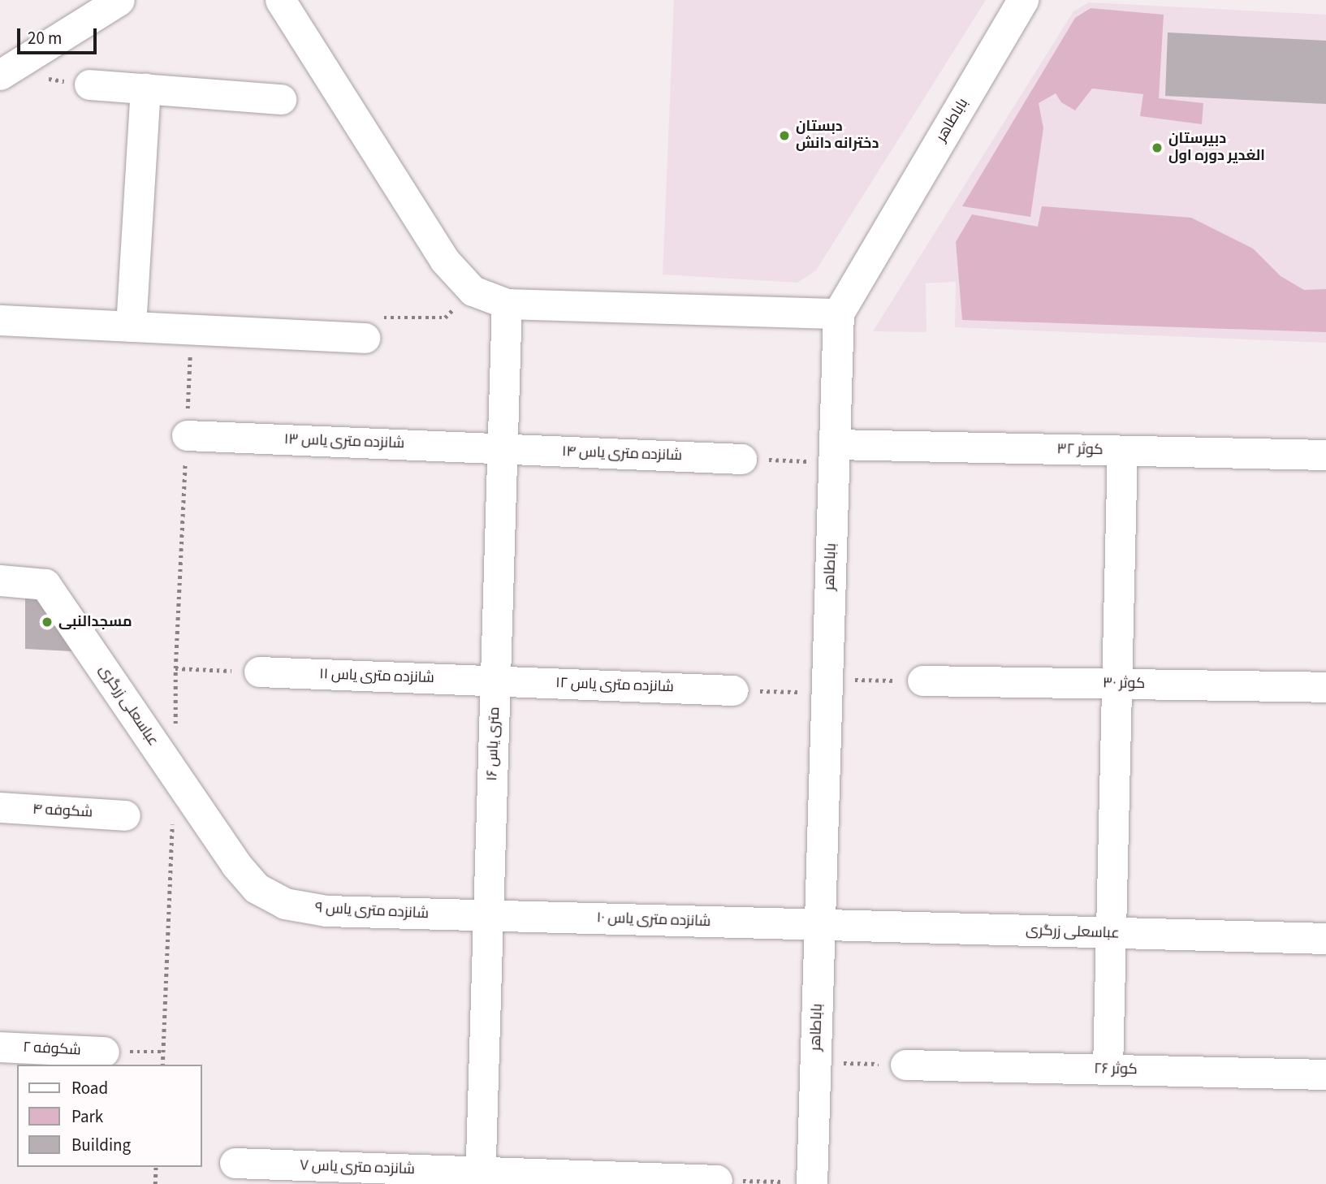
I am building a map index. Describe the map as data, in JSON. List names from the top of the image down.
{
  "streets": {
    "street": [
      "باباطاهر",
      "شانزده متری یاس ۱۳",
      "کوثر ۳۲",
      "شانزده متری یاس ۱۴",
      "شانزده متری یاس ۱۱",
      "کوثر ۳۰",
      "شانزده متری یاس ۱۲",
      "عباسعلی زرگری",
      "۱۶ متری یاس",
      "شکوفه ۴",
      "شانزده متری یاس ۹",
      "شانزده متری یاس ۱۰",
      "شکوفه ۲",
      "کوثر ۲۶",
      "شانزده متری یاس ۷"
    ]
  },
  "crossings": [
    ["باباطاهر", "کوثر ۳۲"],
    ["باباطاهر", "عباسعلی زرگری"],
    ["باباطاهر", "شانزده متری یاس ۱۰"],
    ["شانزده متری یاس ۱۳", "شانزده متری یاس ۱۴"],
    ["شانزده متری یاس ۱۳", "۱۶ متری یاس"],
    ["شانزده متری یاس ۱۴", "۱۶ متری یاس"],
    ["شانزده متری یاس ۱۱", "شانزده متری یاس ۱۲"],
    ["شانزده متری یاس ۱۱", "۱۶ متری یاس"],
    ["شانزده متری یاس ۱۲", "۱۶ متری یاس"],
    ["عباسعلی زرگری", "شانزده متری یاس ۹"],
    ["عباسعلی زرگری", "شانزده متری یاس ۱۰"],
    ["۱۶ متری یاس", "شانزده متری یاس ۹"],
    ["۱۶ متری یاس", "شانزده متری یاس ۱۰"],
    ["۱۶ متری یاس", "شانزده متری یاس ۷"],
    ["شانزده متری یاس ۹", "شانزده متری یاس ۱۰"]
  ],
  "places": ["دبستان دخترانه دانش", "دبیرستان الغدیر دوره اول", "مسجدالنبی"],
  "legend": ["Road", "Park", "Building"],
  "scale_bar": "20 m"
}
